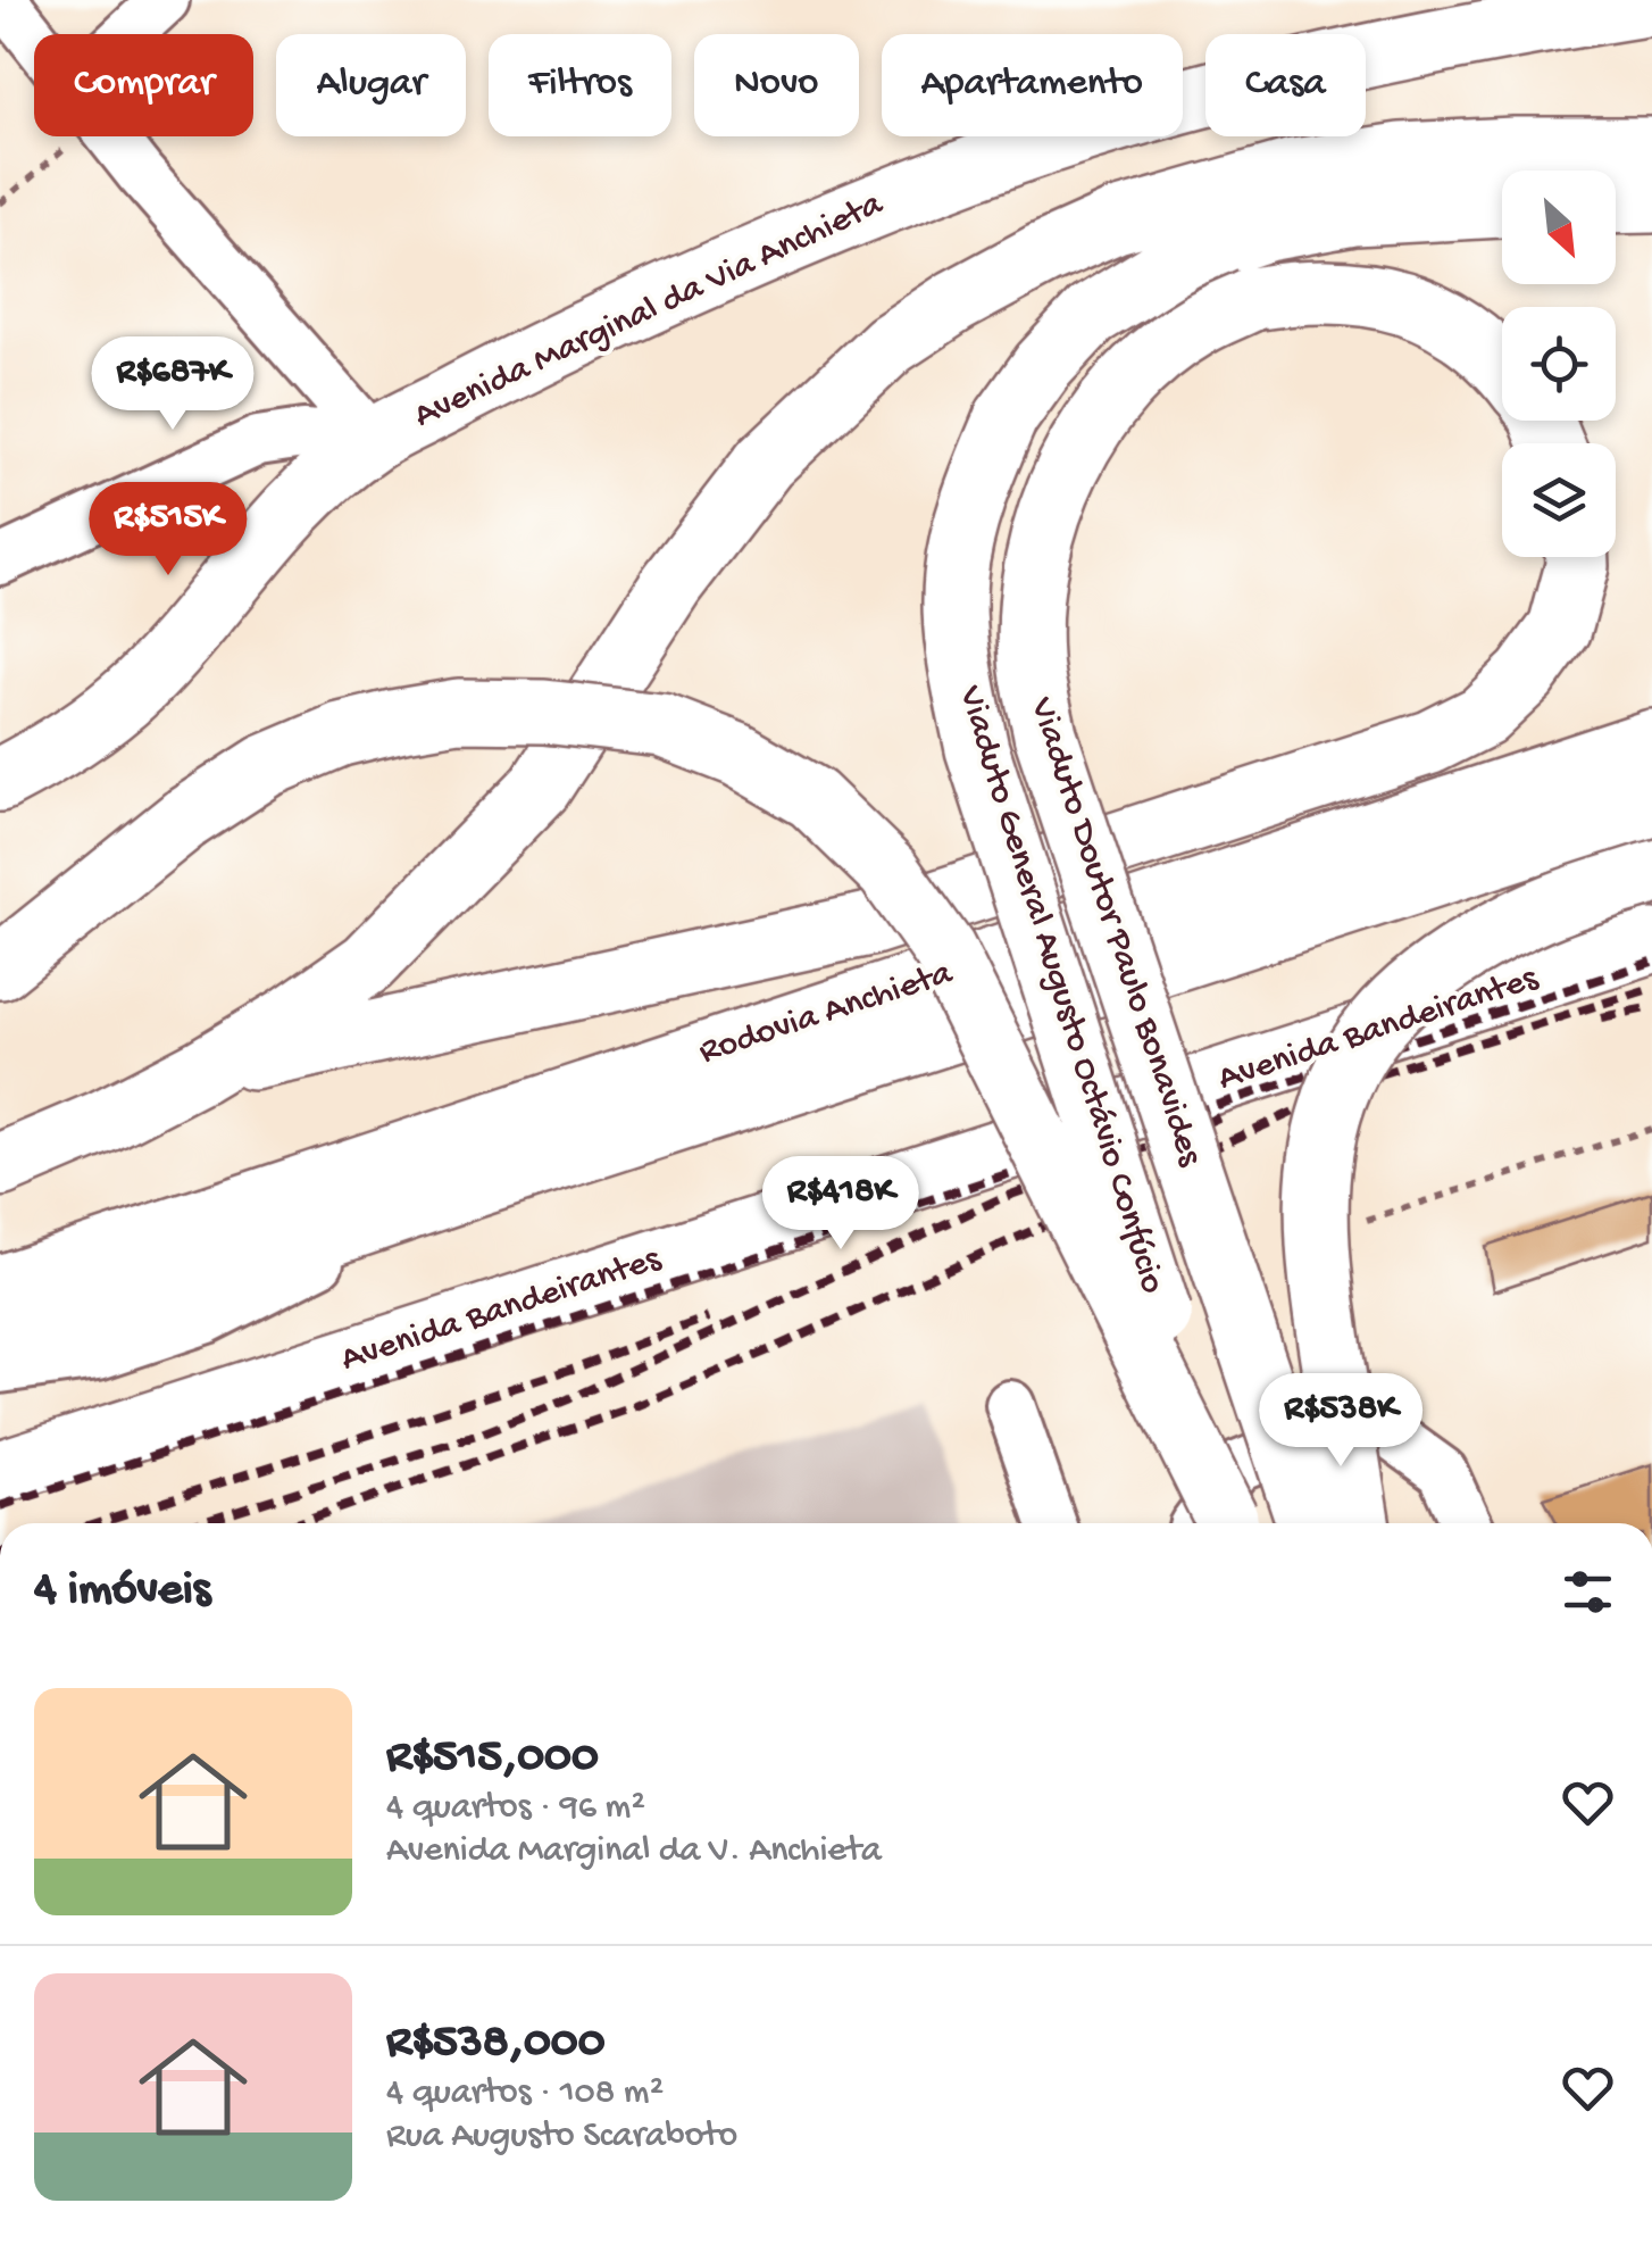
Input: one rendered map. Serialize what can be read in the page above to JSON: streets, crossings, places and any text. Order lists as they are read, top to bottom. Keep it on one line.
{"streets":{"main road":["Avenida Marginal da Via Anchieta","Viaduto Doutor Paulo Bonavides","Viaduto General Augusto Octávio Confúcio","Rodovia Anchieta","Avenida Bandeirantes"]},"north":"bottom right","page":{"chip":["Comprar","Alugar","Filtros","Novo","Apartamento","Casa"],"price":["R$687K","R$515K","R$418K","R$538K"],"heading":"4 imóveis","list":[{"name":"R$515,000","note":"4 quartos · 96 m² · Avenida Marginal da V. Anchieta"},{"name":"R$538,000","note":"4 quartos · 108 m² · Rua Augusto Scaraboto"}]}}
